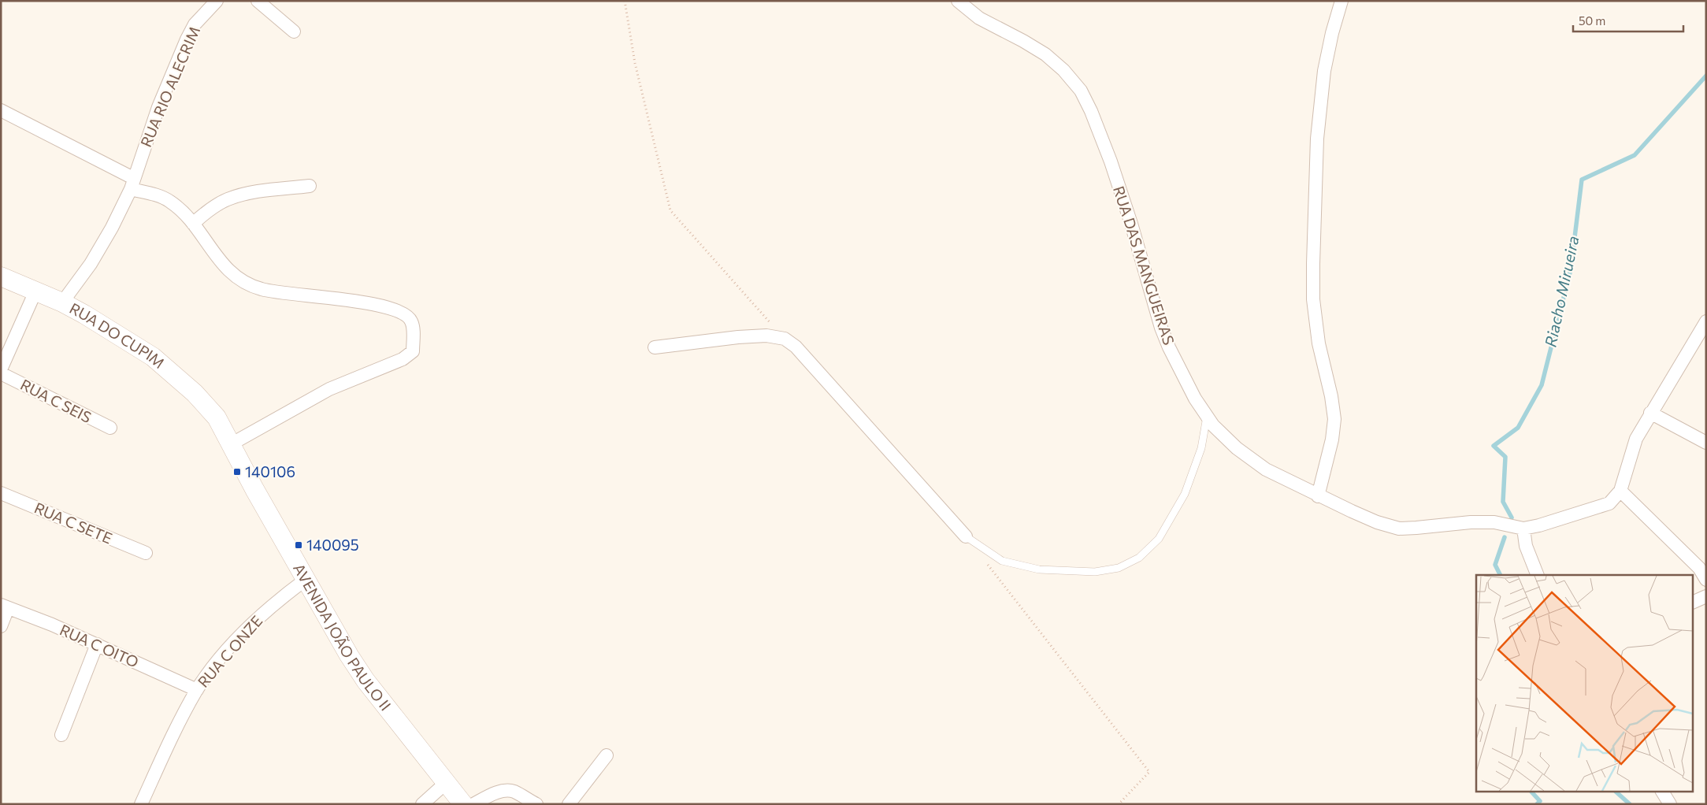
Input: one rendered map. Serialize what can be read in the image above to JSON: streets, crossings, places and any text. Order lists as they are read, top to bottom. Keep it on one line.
{"streets":{"main road":["RUA DO CUPIM","AVENIDA JOÃO PAULO II"],"street":["RUA RIO ALECRIM","RUA DAS MANGUEIRAS","RUA C SEIS","RUA C SETE","RUA C OITO","RUA C ONZE"]},"crossings":[["RUA RIO ALECRIM","RUA DO CUPIM"],["RUA DO CUPIM","AVENIDA JOÃO PAULO II"],["AVENIDA JOÃO PAULO II","RUA C ONZE"],["RUA C OITO","RUA C ONZE"]],"water":["Riacho Mirueira"],"places":{"transit":["140106","140095"]},"scale_bar":"50 m"}
